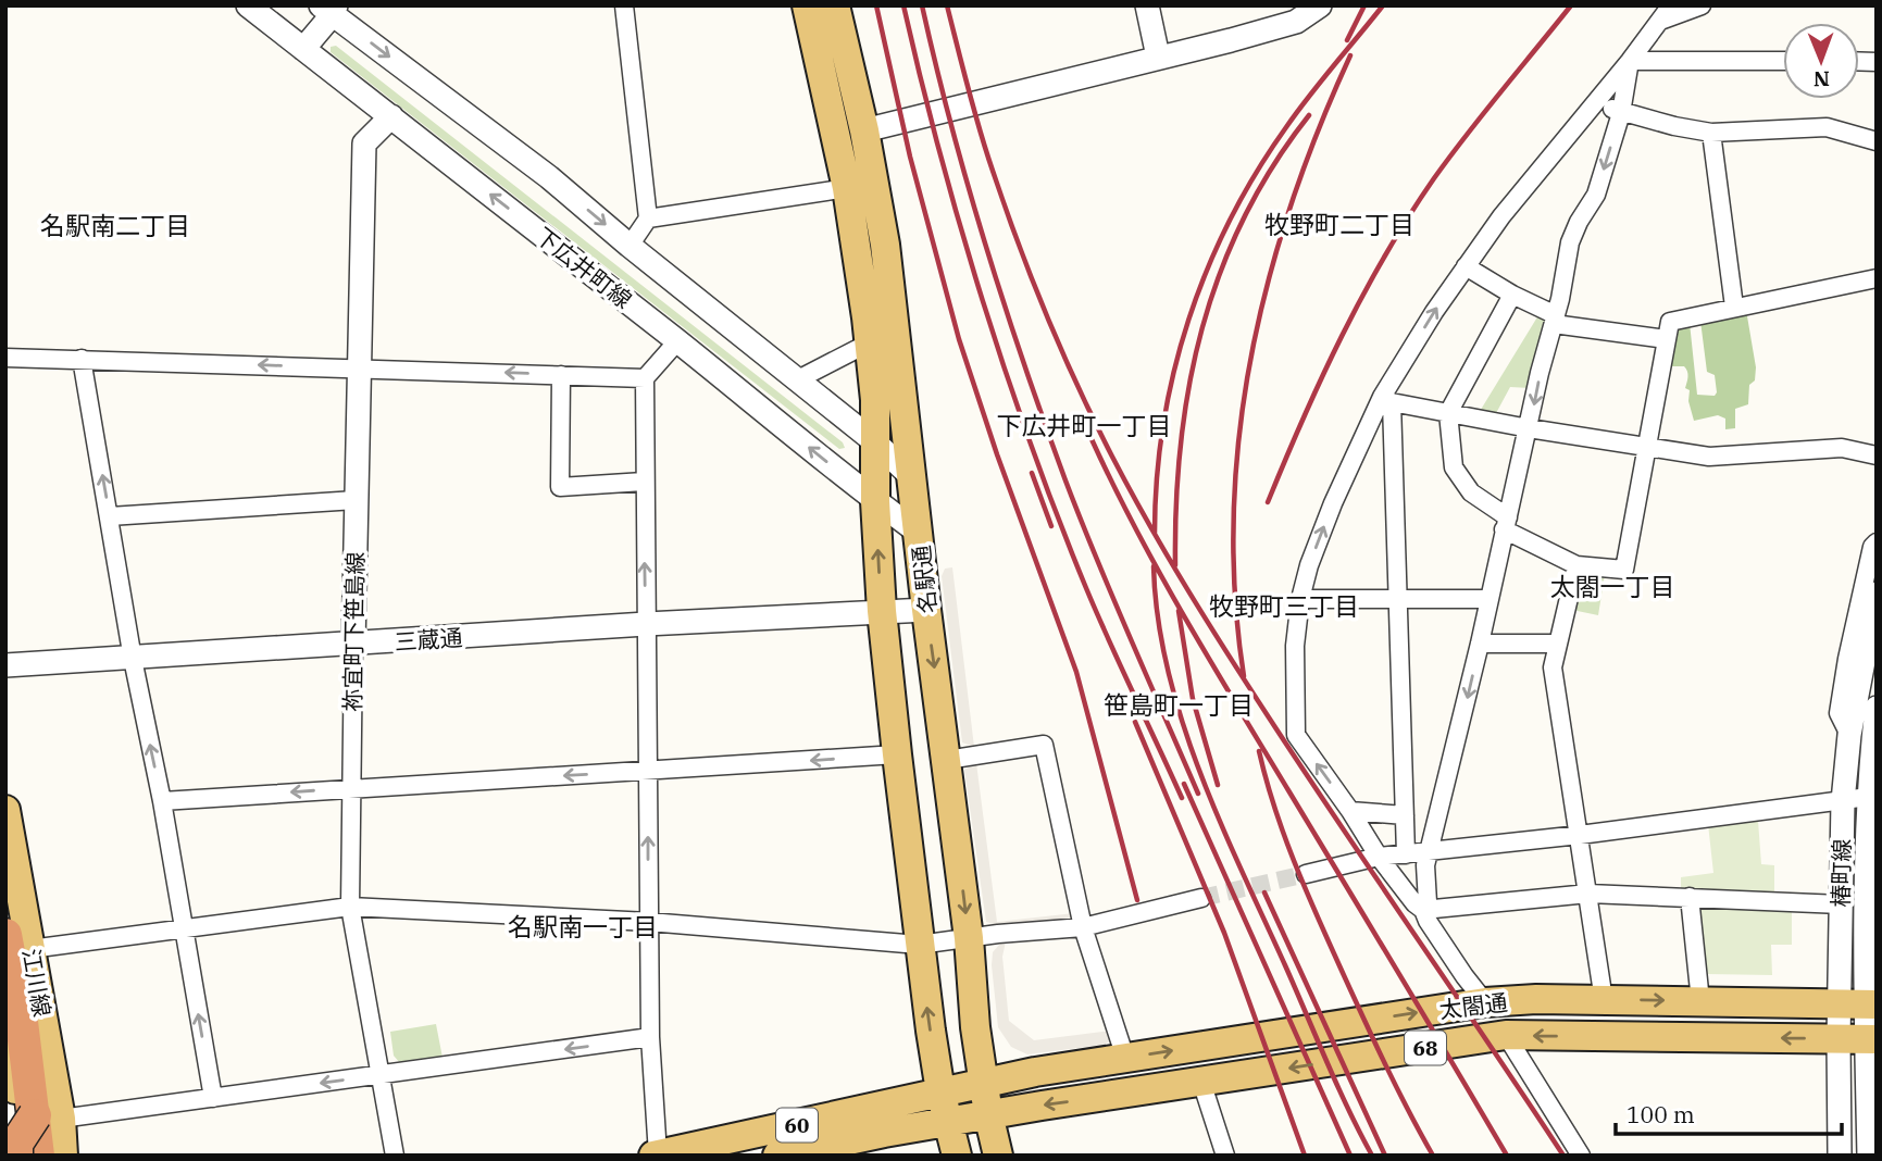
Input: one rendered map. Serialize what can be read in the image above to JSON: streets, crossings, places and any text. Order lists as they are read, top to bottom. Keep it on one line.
{"streets":{"main road":["名駅通","江川線","太閤通","68","60"],"street":["下広井町線","祢宜町下笹島線","三蔵通","椿町線"]},"crossings":[["下広井町線","名駅通"],["下広井町線","祢宜町下笹島線"],["名駅通","三蔵通"],["名駅通","太閤通"],["名駅通","60"],["祢宜町下笹島線","三蔵通"],["椿町線","太閤通"],["太閤通","60"]],"districts":["牧野町二丁目","名駅南二丁目","下広井町一丁目","太閤一丁目","牧野町三丁目","笹島町一丁目","名駅南一丁目"],"scale_bar":"100 m","north":"bottom"}
